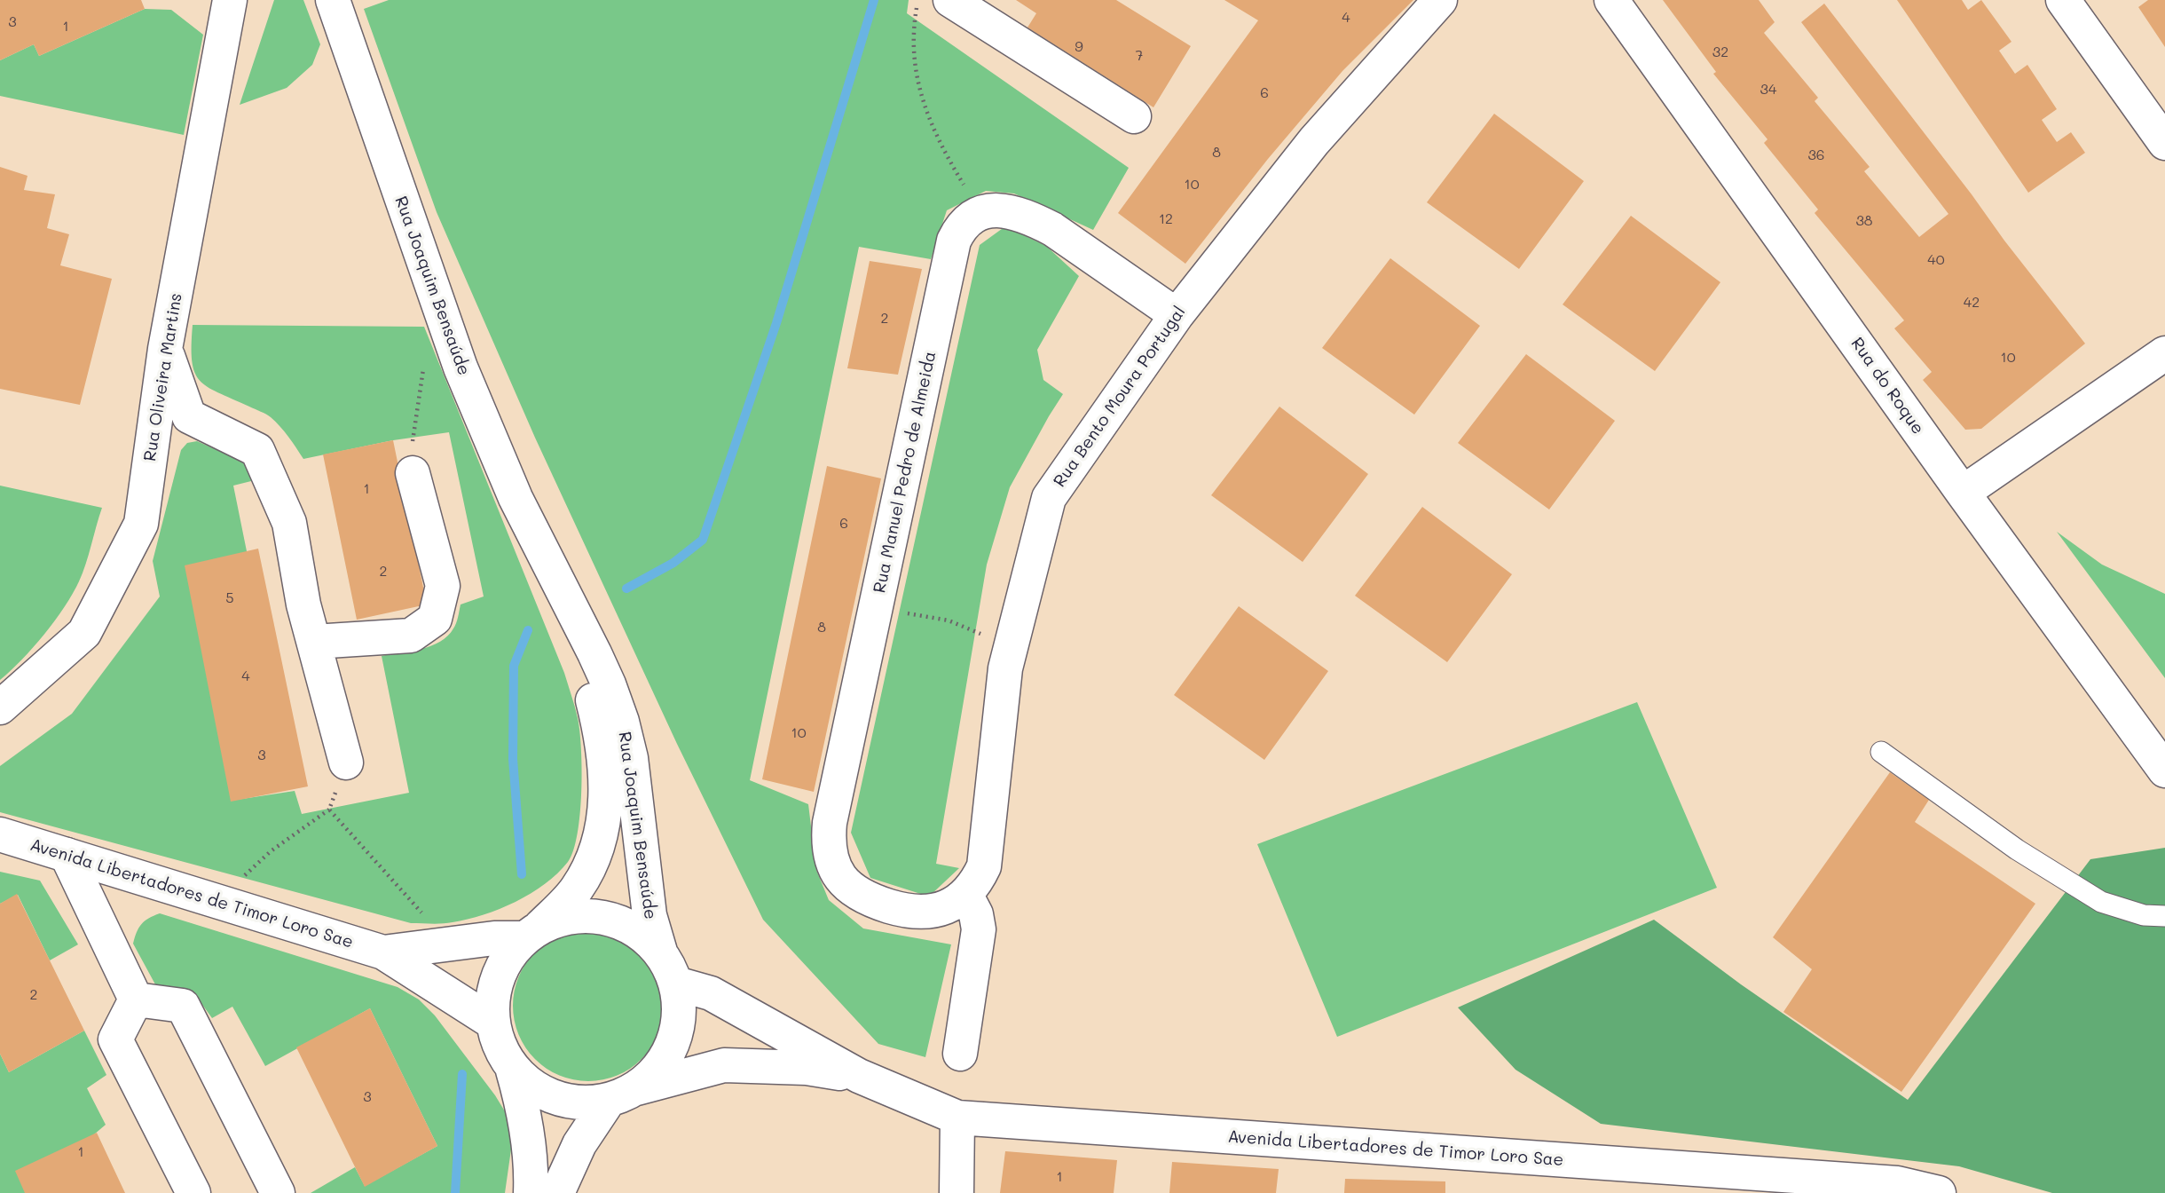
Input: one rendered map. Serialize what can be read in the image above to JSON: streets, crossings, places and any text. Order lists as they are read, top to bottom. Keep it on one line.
{"streets":{"street":["Rua Joaquim Bensaúde","Rua Oliveira Martins","Rua do Roque","Rua Bento Moura Portugal","Rua Manuel Pedro de Almeida","Avenida Libertadores de Timor Loro Sae"]},"crossings":[["Rua Joaquim Bensaúde","Avenida Libertadores de Timor Loro Sae"],["Rua Bento Moura Portugal","Rua Manuel Pedro de Almeida"]],"house_numbers":["4","3","1","9","32","7","34","6","8","36","10","12","38","40","42","2","10","1","6","2","5","8","4","10","3","2","3","1","1"]}
